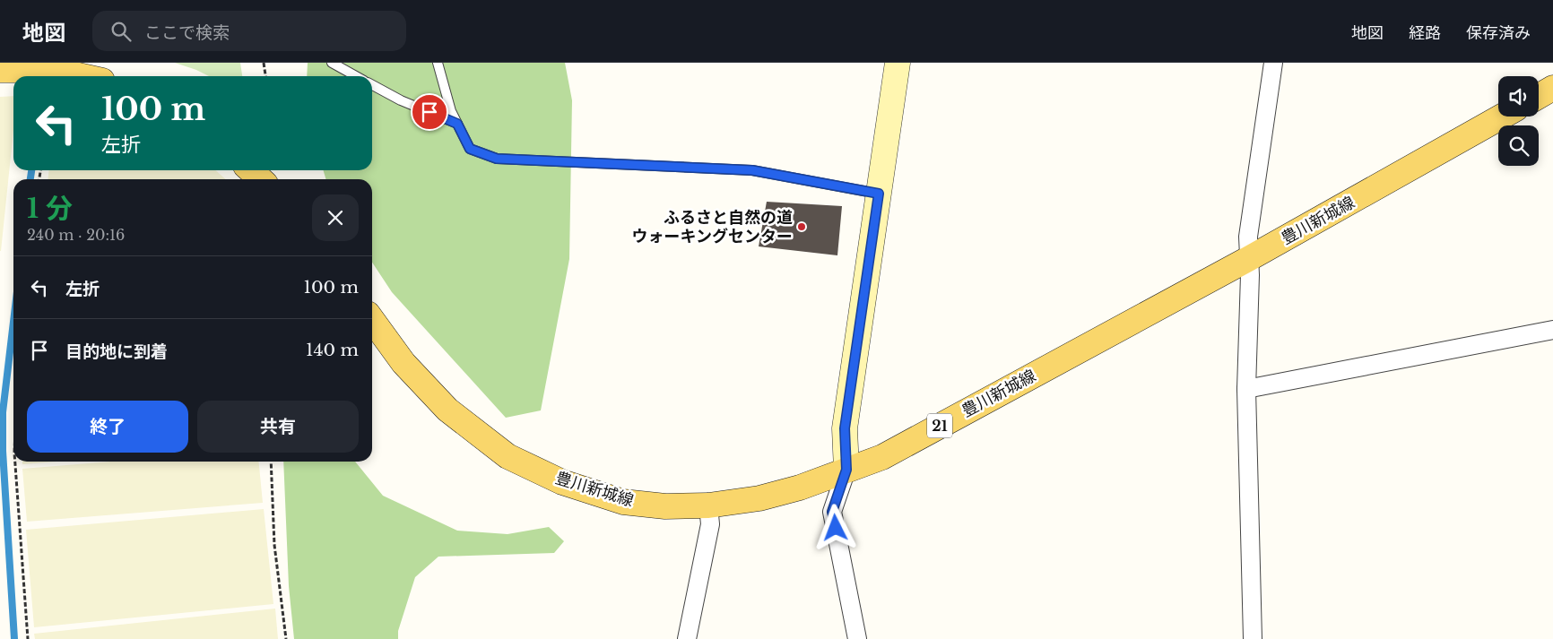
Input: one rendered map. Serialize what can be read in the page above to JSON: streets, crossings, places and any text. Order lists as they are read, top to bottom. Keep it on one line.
{"streets":{"main road":["豊川新城線","21"]},"places":["ふるさと自然の道 ウォーキングセンター"],"page":{"header":"地図","search":"ここで検索","nav":["地図","経路","保存済み"],"turn":["100 m","左折"],"heading":["1 分","240 m · 20:16"],"list":[{"name":"左折","value":"100 m"},{"name":"目的地に到着","value":"140 m"}],"buttons":["終了","共有"]}}
